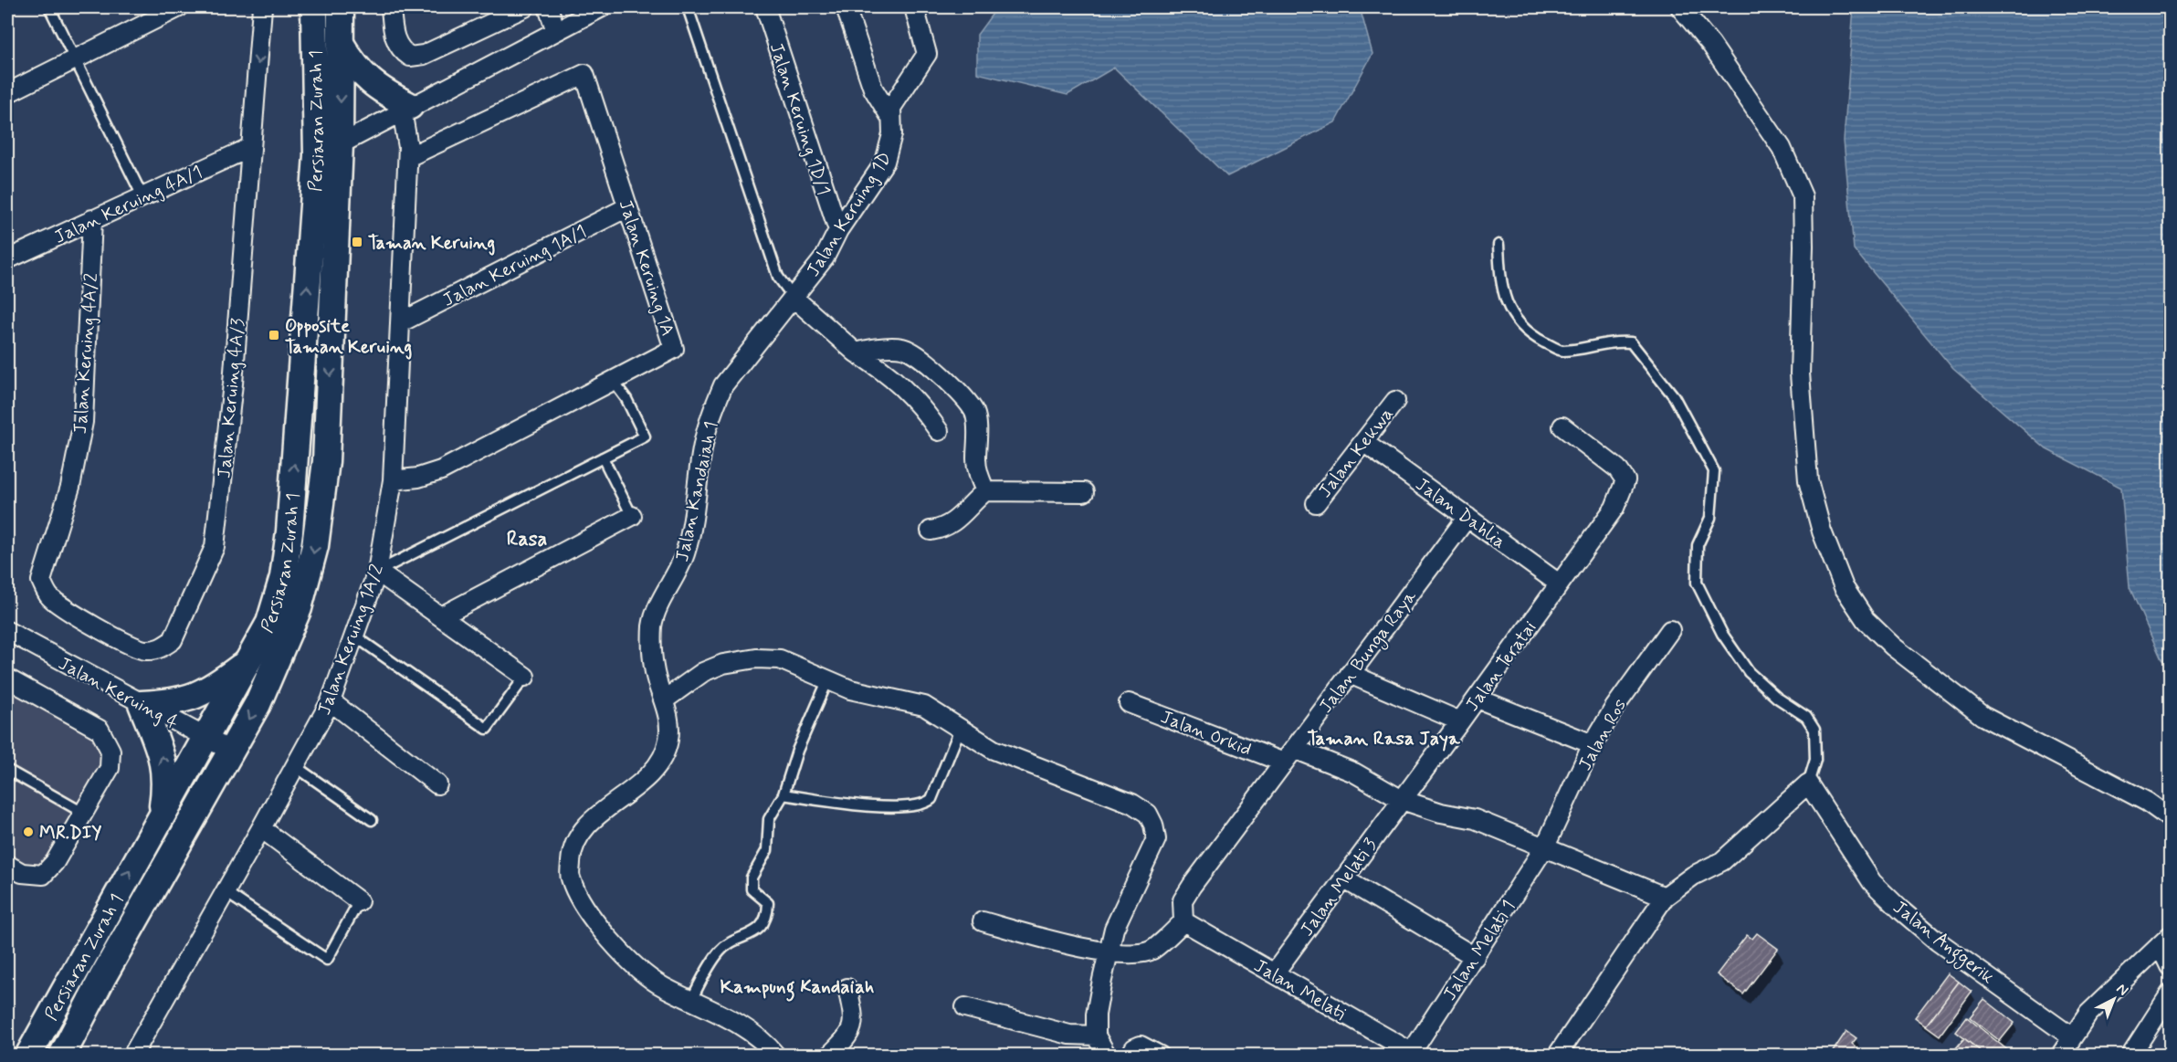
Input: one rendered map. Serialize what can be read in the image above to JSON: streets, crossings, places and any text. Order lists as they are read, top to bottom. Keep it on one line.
{"streets":{"main road":["Persiaran Zurah 1"],"street":["Jalan Keruing 1D/1","Jalan Keruing 4A/1","Jalan Keruing 1D","Jalan Keruing 1A/1","Jalan Keruing 1A","Jalan Keruing 4A/2","Jalan Keruing 4A/3","Jalan Kekwa","Jalan Kandaiah 1","Jalan Dahlia","Jalan Keruing 1A/2","Jalan Bunga Raya","Jalan Teratai","Jalan Keruing 4","Jalan Orkid","Jalan Ros","Jalan Melati 3","Jalan Anggerik","Jalan Melati 1","Jalan Melati"]},"crossings":[["Jalan Keruing 1D/1","Jalan Keruing 1D"],["Persiaran Zurah 1","Jalan Keruing 4"],["Jalan Keruing 4A/1","Jalan Keruing 4A/2"],["Jalan Keruing 4A/1","Jalan Keruing 4A/3"],["Jalan Keruing 1D","Jalan Kandaiah 1"],["Jalan Keruing 1A/1","Jalan Keruing 1A"],["Jalan Keruing 1A/1","Jalan Keruing 1A/2"],["Jalan Keruing 1A","Jalan Keruing 1A/2"],["Jalan Keruing 4A/2","Jalan Keruing 4A/3"],["Jalan Kekwa","Jalan Dahlia"],["Jalan Dahlia","Jalan Bunga Raya"],["Jalan Dahlia","Jalan Teratai"],["Jalan Bunga Raya","Jalan Orkid"],["Jalan Bunga Raya","Jalan Melati"],["Jalan Teratai","Jalan Orkid"],["Jalan Teratai","Jalan Melati 3"],["Jalan Orkid","Jalan Ros"],["Jalan Orkid","Jalan Melati 3"],["Jalan Orkid","Jalan Melati 1"],["Jalan Ros","Jalan Melati 1"],["Jalan Melati 3","Jalan Melati"],["Jalan Melati 1","Jalan Melati"]],"districts":["Rasa","Taman Rasa Jaya","Kampung Kandaiah"],"places":{"transit":["Taman Keruing","Opposite Taman Keruing"],"other":["MR.DIY"]},"north":"top right"}
